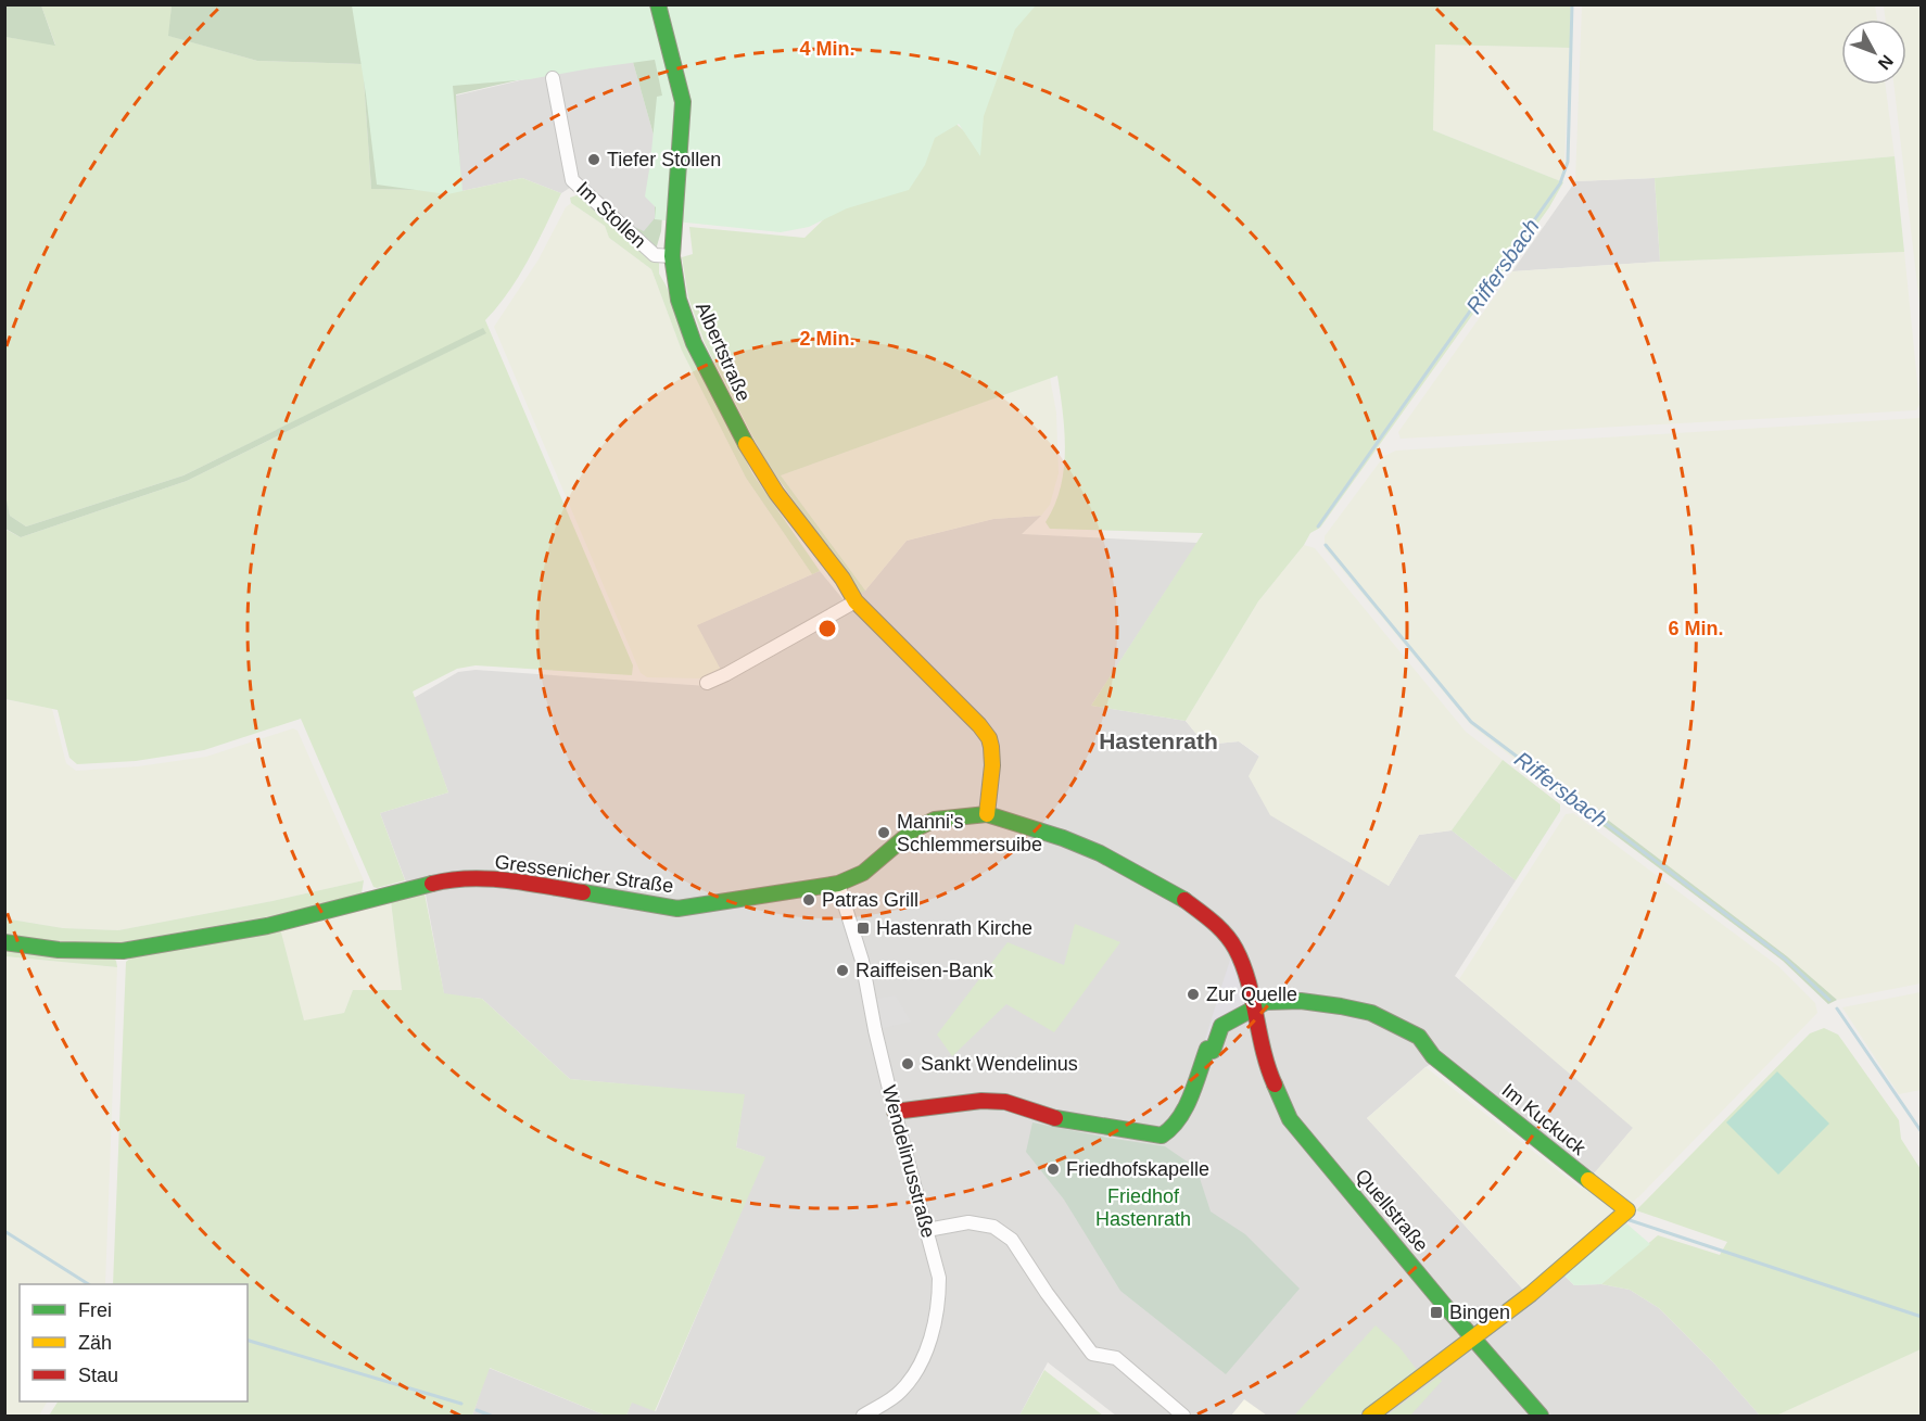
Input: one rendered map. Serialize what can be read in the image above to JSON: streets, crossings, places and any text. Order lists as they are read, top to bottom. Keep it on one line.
{"streets":{"main road":["Albertstraße","Gressenicher Straße","Im Kuckuck","Quellstraße"],"street":["Im Stollen","Wendelinusstraße"]},"crossings":[["Im Stollen","Albertstraße"],["Albertstraße","Gressenicher Straße"],["Albertstraße","Quellstraße"],["Gressenicher Straße","Wendelinusstraße"],["Gressenicher Straße","Quellstraße"],["Im Kuckuck","Quellstraße"]],"districts":["Hastenrath"],"water":["Riffersbach"],"parks":["Friedhof Hastenrath"],"places":{"other":["Tiefer Stollen","Manni's Schlemmersuibe","Patras Grill","Raiffeisen-Bank","Zur Quelle","Sankt Wendelinus","Friedhofskapelle"],"transit":["Hastenrath Kirche","Bingen"]},"legend":["Frei","Zäh","Stau"],"north":"bottom right","rings":["4 Min.","2 Min.","6 Min."]}
